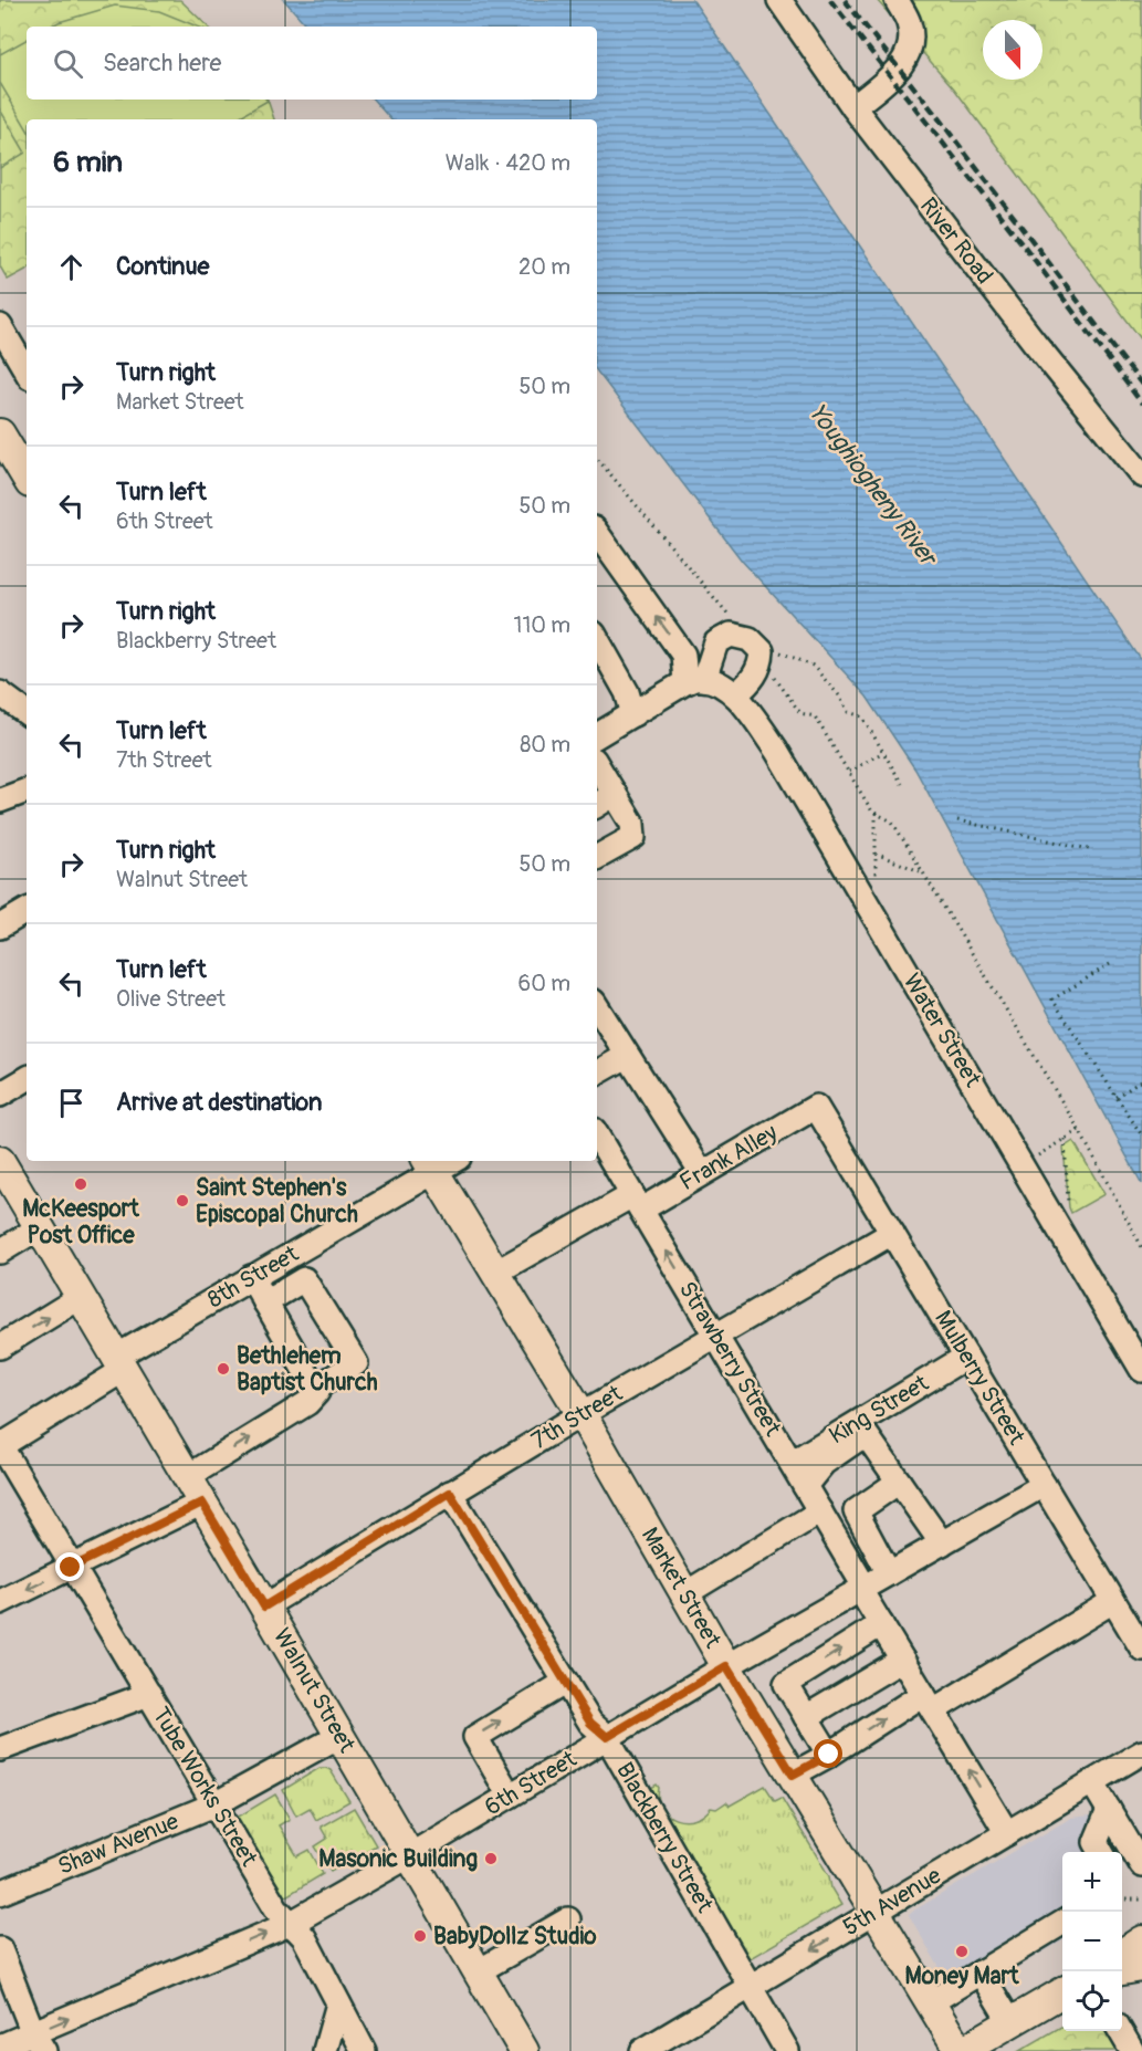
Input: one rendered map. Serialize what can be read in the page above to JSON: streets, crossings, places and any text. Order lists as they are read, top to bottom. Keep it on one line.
{"streets":{"main road":["Market Street","Walnut Street"],"street":["River Road","Water Street","Frank Alley","8th Street","Strawberry Street","Mulberry Street","King Street","7th Street","6th Street","Tube Works Street","Blackberry Street","Shaw Avenue","5th Avenue"]},"crossings":[["Frank Alley","Strawberry Street"],["Frank Alley","Mulberry Street"],["Frank Alley","Market Street"],["8th Street","Market Street"],["8th Street","Walnut Street"],["8th Street","Tube Works Street"],["Strawberry Street","King Street"],["Strawberry Street","7th Street"],["Strawberry Street","6th Street"],["Strawberry Street","5th Avenue"],["Mulberry Street","King Street"],["Mulberry Street","7th Street"],["Mulberry Street","6th Street"],["7th Street","Market Street"],["7th Street","Walnut Street"],["7th Street","Blackberry Street"],["Market Street","6th Street"],["Market Street","5th Avenue"],["Walnut Street","6th Street"],["Walnut Street","Shaw Avenue"],["6th Street","Tube Works Street"],["6th Street","Blackberry Street"],["Tube Works Street","Shaw Avenue"],["Blackberry Street","5th Avenue"]],"one_way":["Strawberry Street"],"water":["Youghiogheny River"],"places":["McKeesport Post Office","Saint Stephen's Episcopal Church","Bethlehem Baptist Church","Masonic Building","BabyDollz Studio","Money Mart"],"north":"bottom","page":{"search":"Search here","heading":["6 min","Walk · 420 m"],"list":[["Continue","20 m"],["Turn right","Market Street","50 m"],["Turn left","6th Street","50 m"],["Turn right","Blackberry Street","110 m"],["Turn left","7th Street","80 m"],["Turn right","Walnut Street","50 m"],["Turn left","Olive Street","60 m"],"Arrive at destination"],"map_buttons":["+","−"]}}
